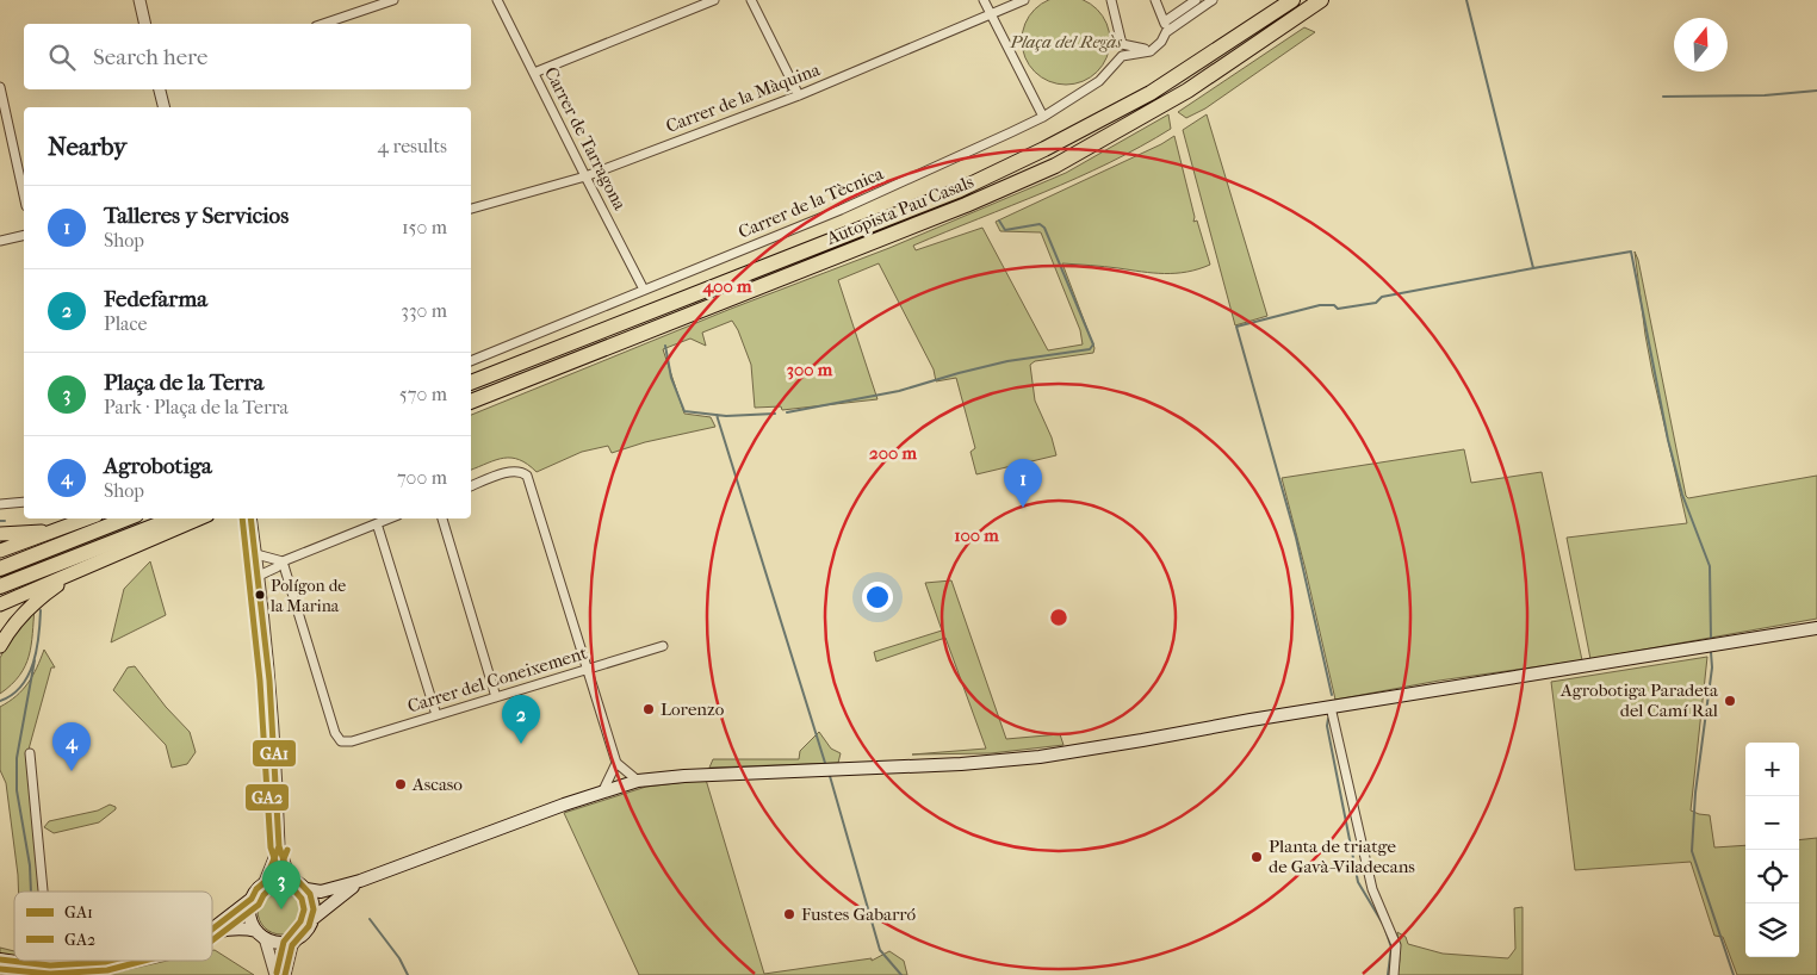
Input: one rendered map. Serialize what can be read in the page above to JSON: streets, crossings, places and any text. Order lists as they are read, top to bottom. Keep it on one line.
{"streets":{"highway":["Autopista Pau Casals"],"street":["Carrer de la Màquina","Carrer de Tarragona","Carrer de la Tècnica","Carrer del Coneixement"]},"crossings":[["Carrer de la Màquina","Carrer de Tarragona"],["Carrer de Tarragona","Carrer de la Tècnica"]],"parks":["Plaça del Regàs"],"places":["Polígon de la Marina","Agrobotiga Paradeta del Camí Ral","Lorenzo","Ascaso","Planta de triatge de Gavà-Viladecans","Fustes Gabarró"],"lines":["transit line GA1","transit line GA2"],"legend":["GA1","GA2"],"north":"top","page":{"search":"Search here","heading":["Nearby","4 results"],"list":[{"mark":"1","name":"Talleres y Servicios","note":"Shop","value":"150 m"},{"mark":"2","name":"Fedefarma","note":"Place","value":"330 m"},{"mark":"3","name":"Plaça de la Terra","note":"Park · Plaça de la Terra","value":"570 m"},{"mark":"4","name":"Agrobotiga","note":"Shop","value":"700 m"}],"pins":["1","2","4","3"],"map_buttons":["+","−"]},"rings":["400 m","300 m","200 m","100 m"]}
